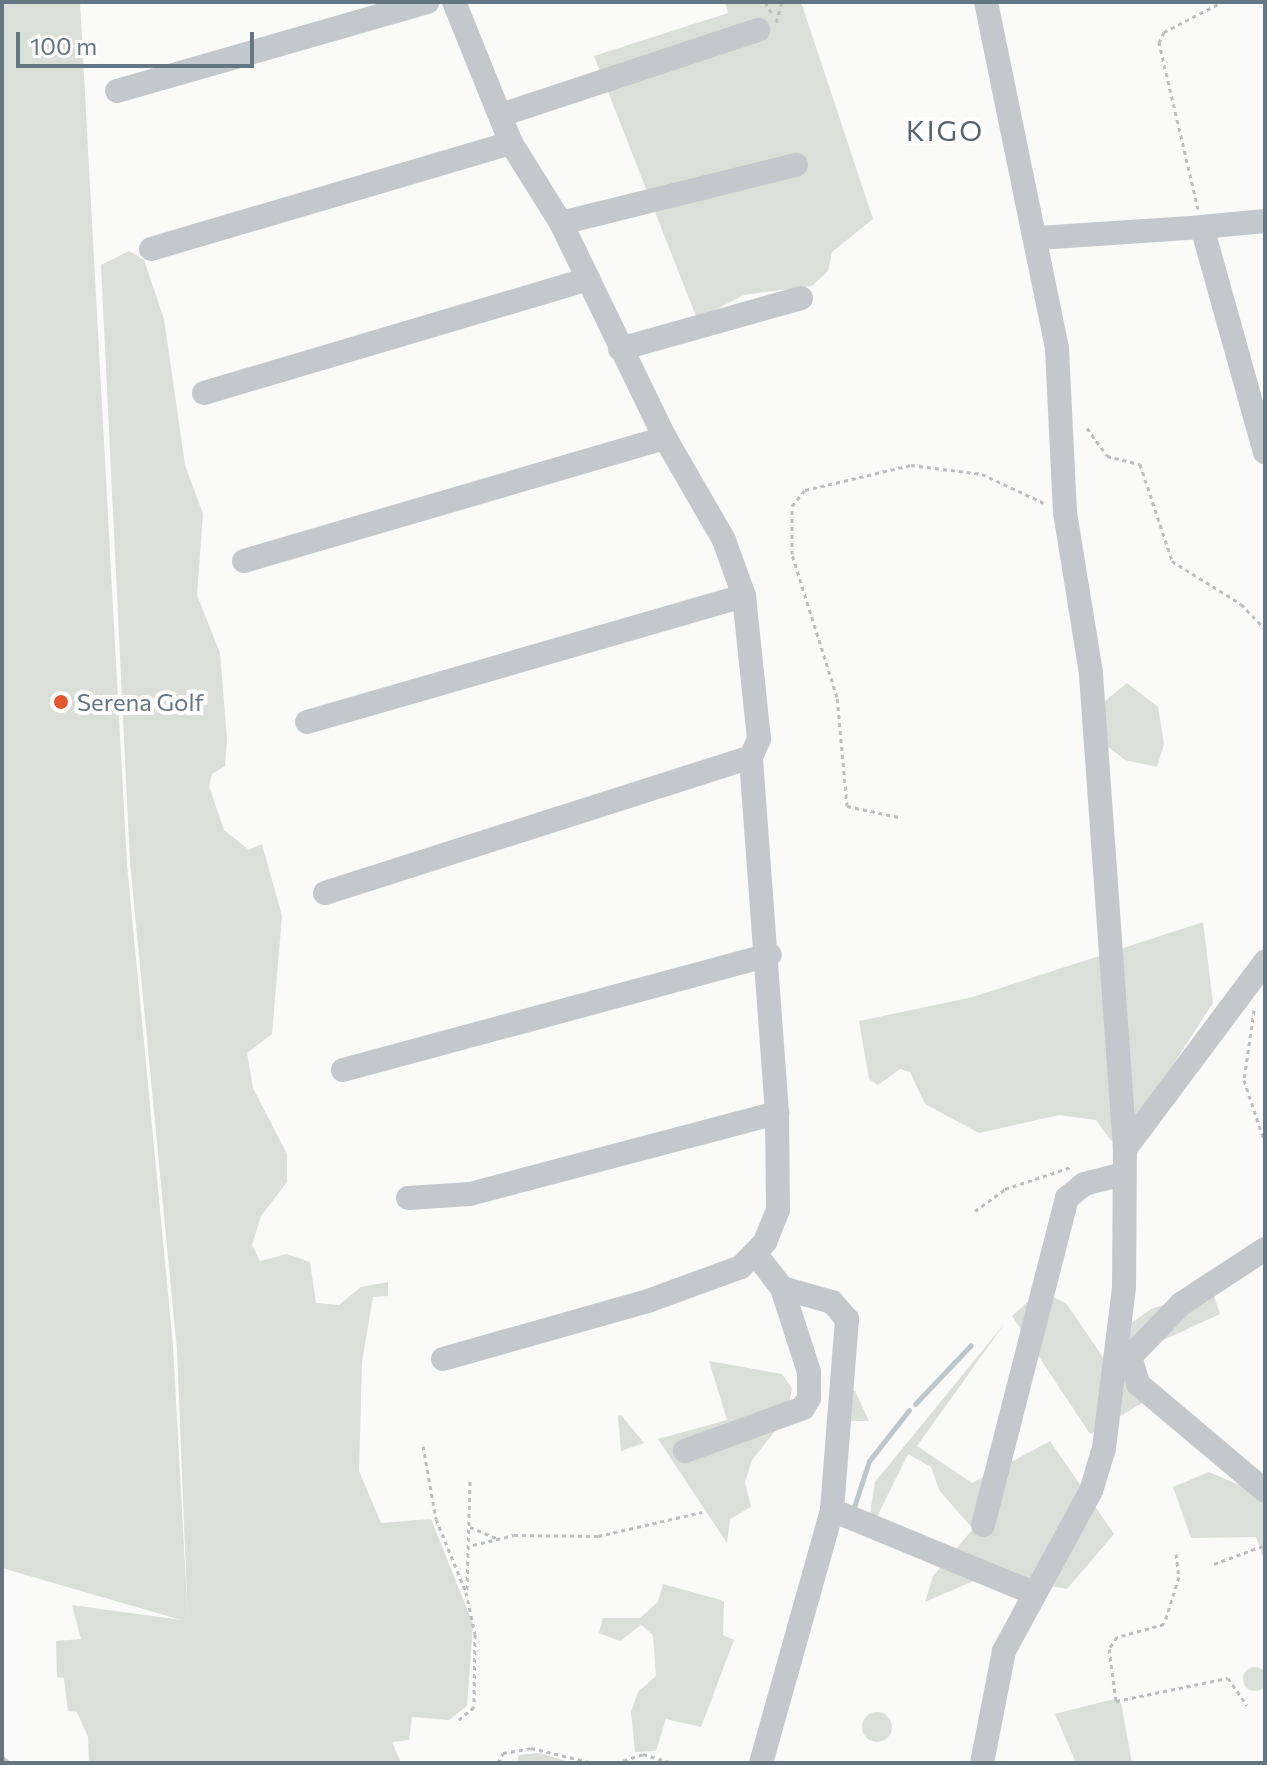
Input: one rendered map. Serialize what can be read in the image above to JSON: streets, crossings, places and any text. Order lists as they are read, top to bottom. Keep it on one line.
{"districts":["KIGO"],"places":["Serena Golf"],"scale_bar":"100 m"}
